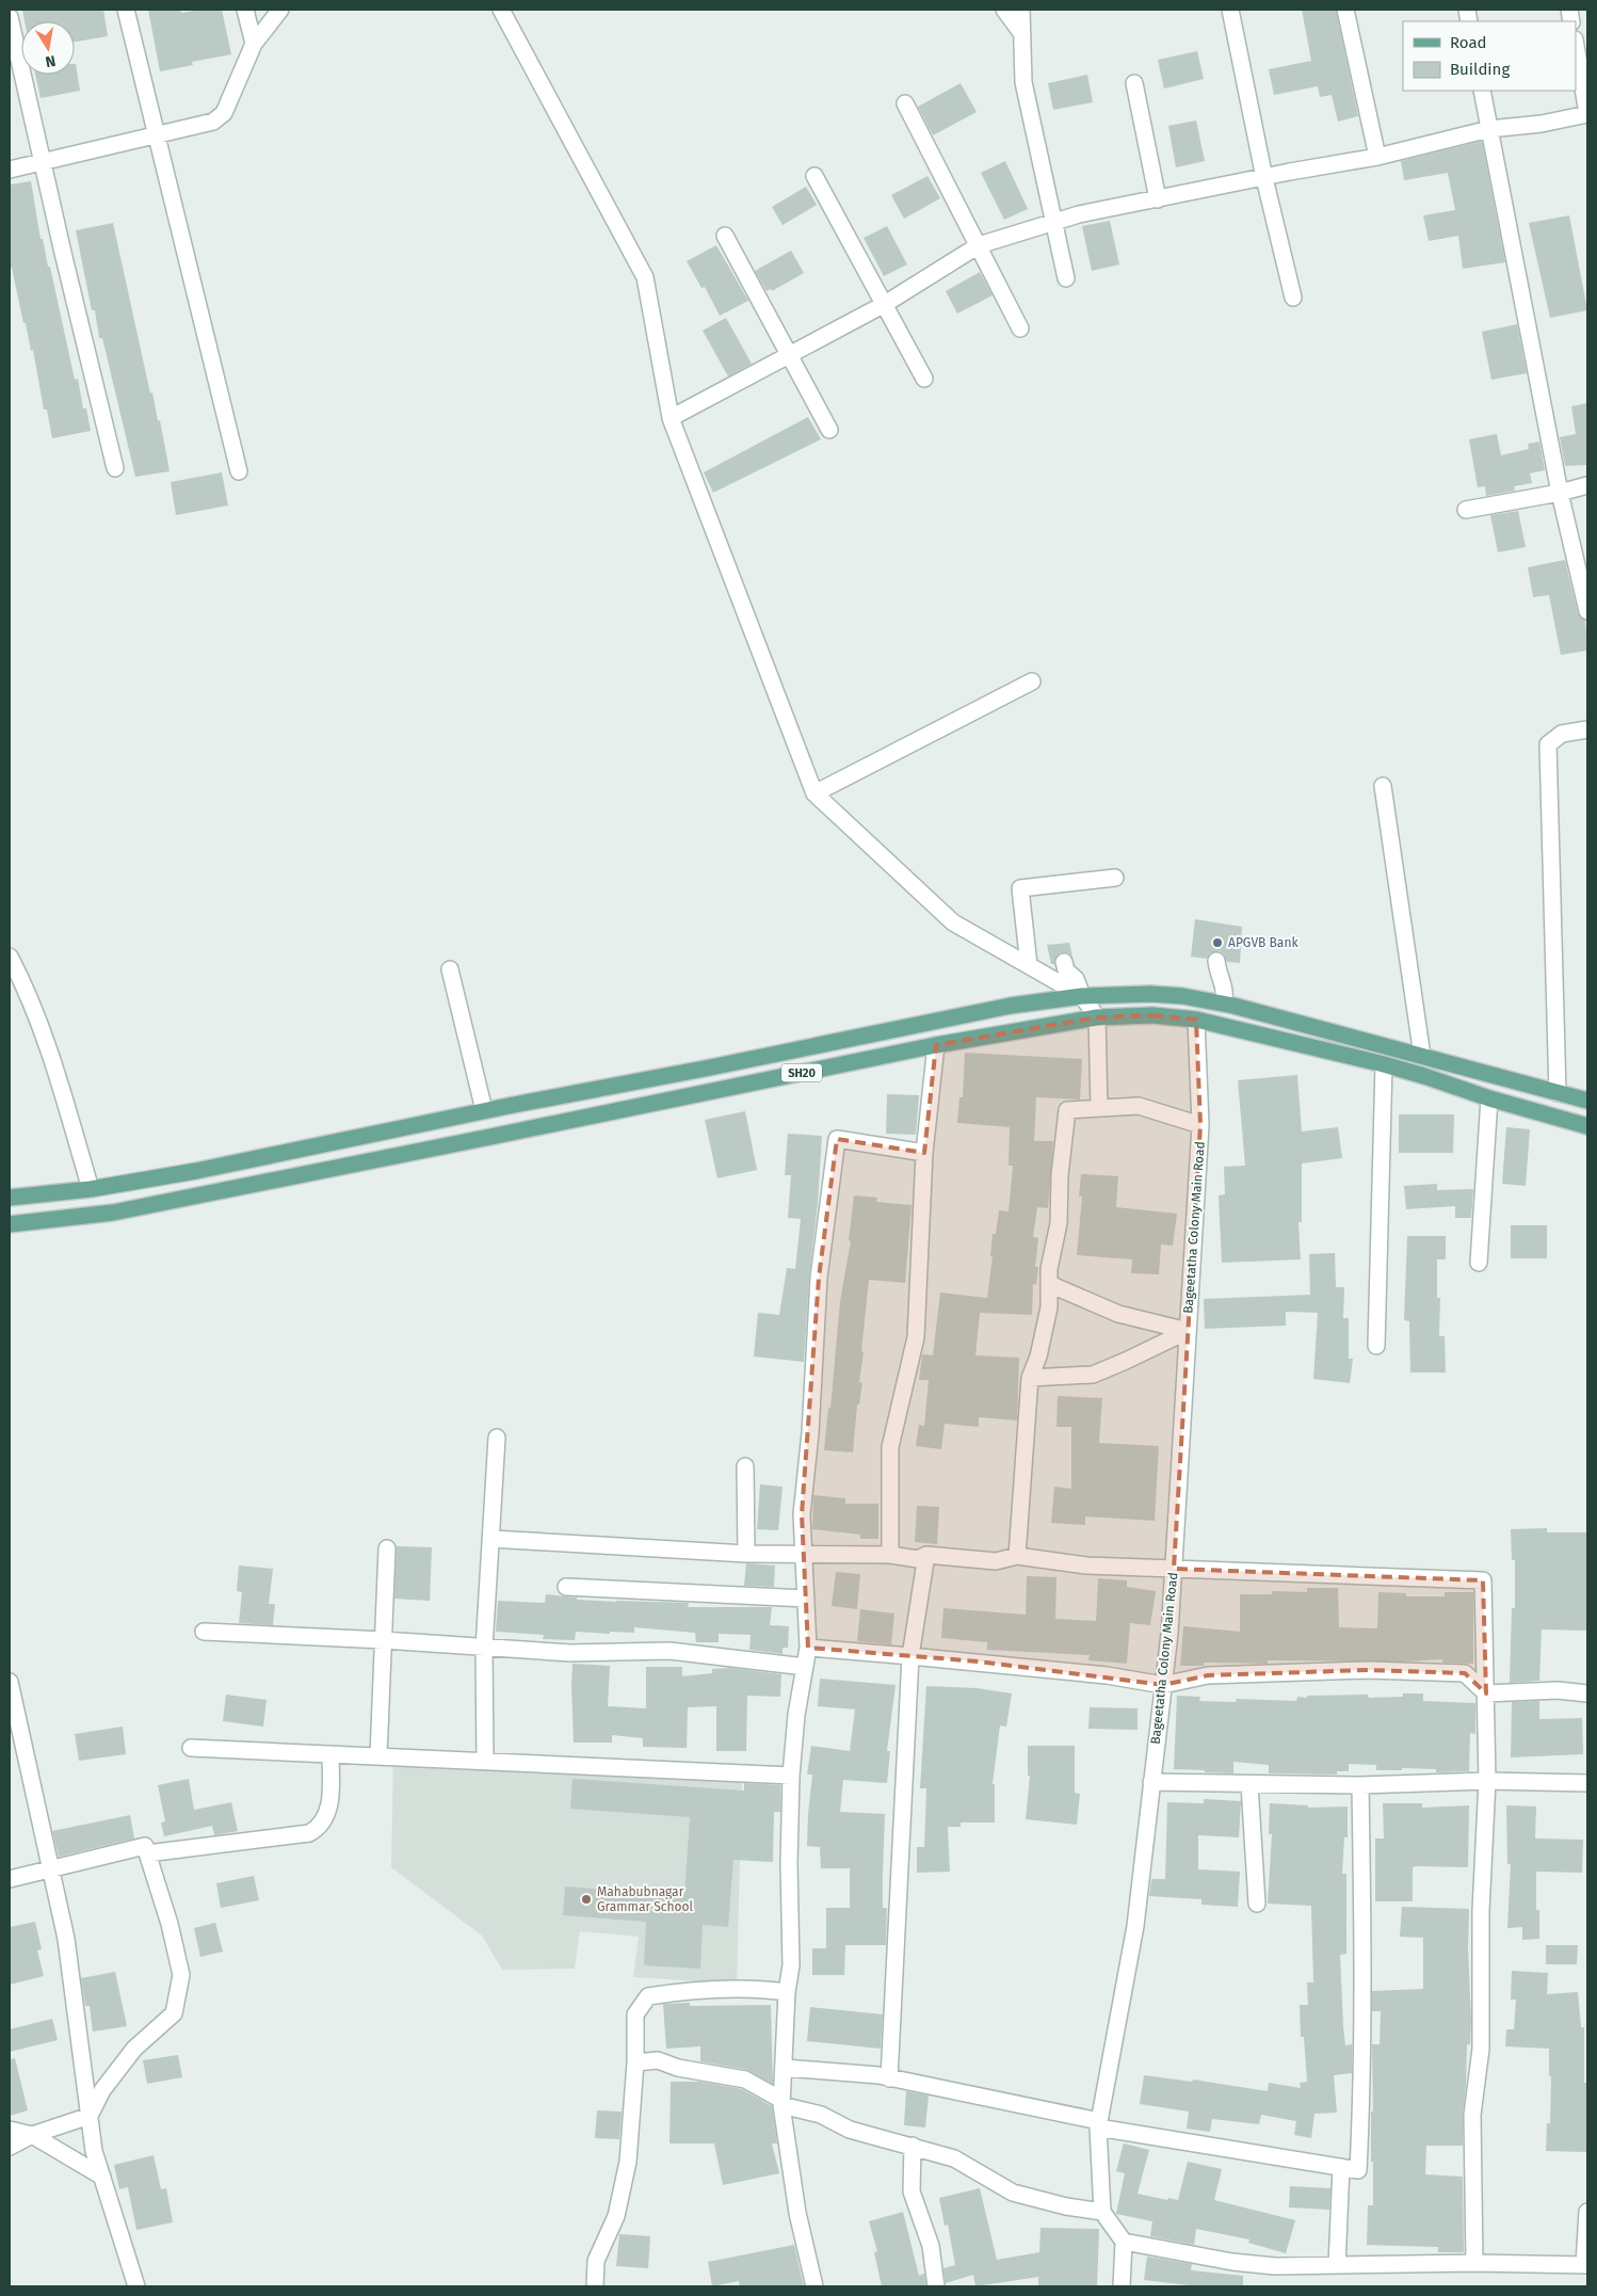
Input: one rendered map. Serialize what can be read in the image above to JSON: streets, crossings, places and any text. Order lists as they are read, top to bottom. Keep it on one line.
{"streets":{"main road":["SH20"],"street":["Bageetatha Colony Main Road"]},"crossings":[["SH20","Bageetatha Colony Main Road"]],"places":["APGVB Bank","Mahabubnagar Grammar School"],"legend":["Road","Building"],"north":"bottom"}
